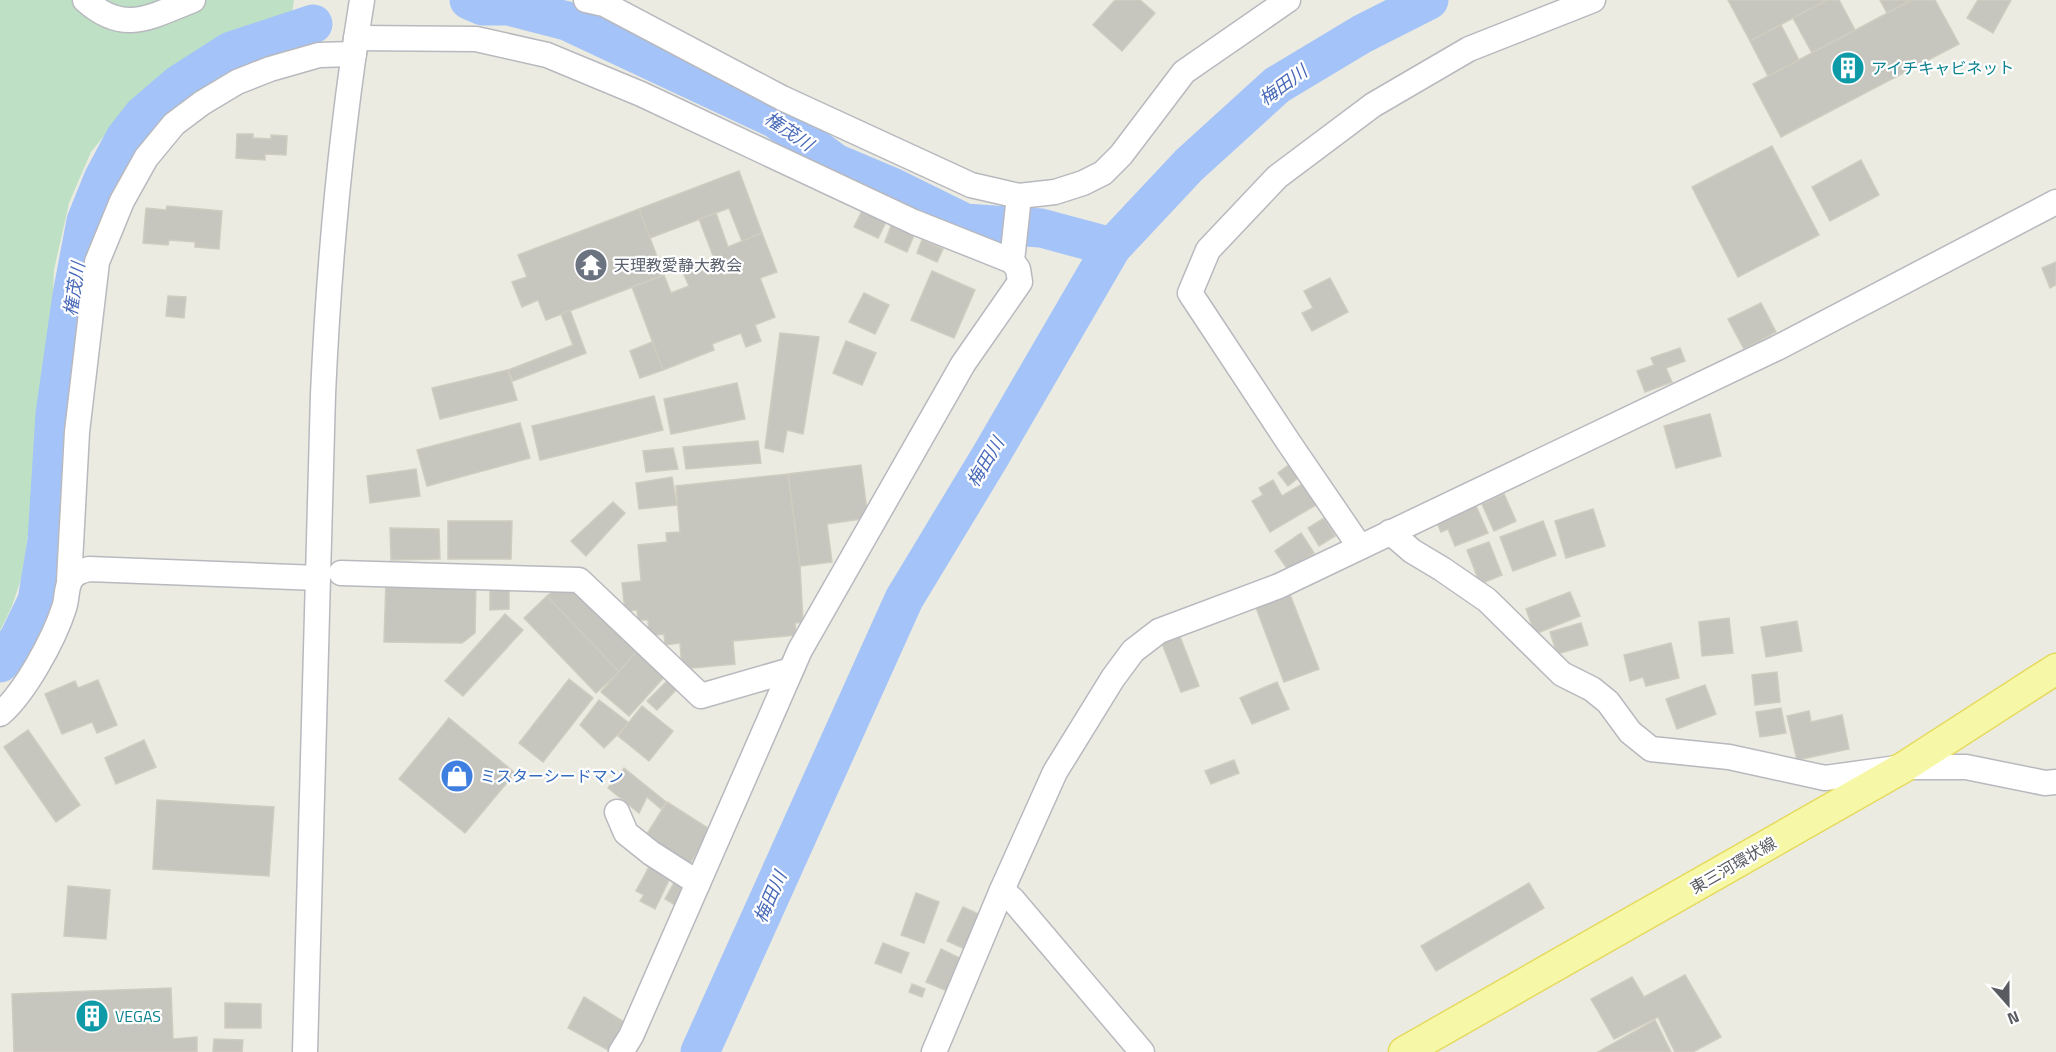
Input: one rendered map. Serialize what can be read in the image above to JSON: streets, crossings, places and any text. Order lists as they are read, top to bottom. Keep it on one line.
{"streets":{"main road":["東三河環状線"]},"water":["梅田川","権茂川"],"places":{"building":["アイチキャビネット","VEGAS"],"temple":["天理教愛静大教会"],"shop":["ミスターシードマン"]},"north":"bottom"}
